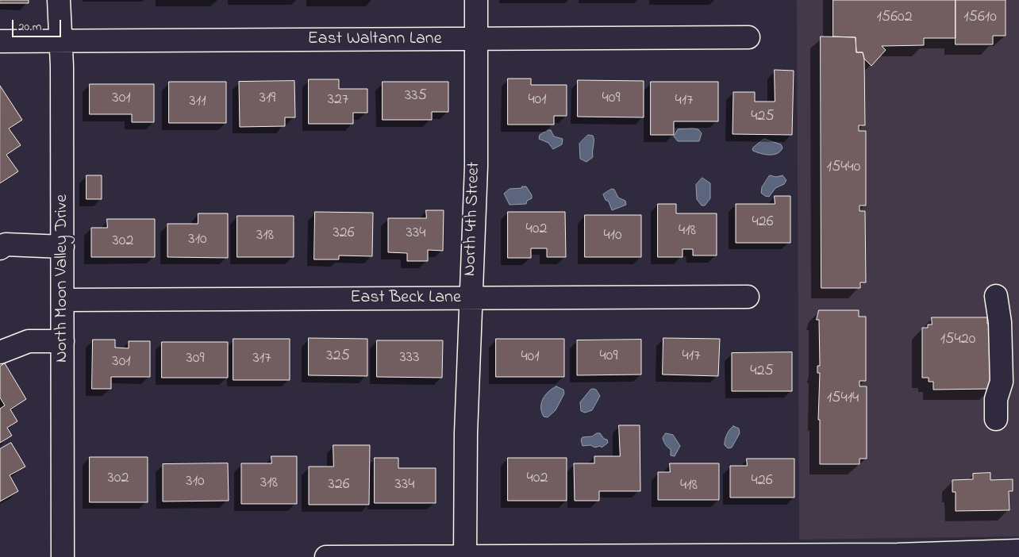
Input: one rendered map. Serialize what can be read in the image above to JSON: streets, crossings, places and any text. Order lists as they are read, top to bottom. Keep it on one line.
{"streets":{"street":["East Waltann Lane","North 4th Street","North Moon Valley Drive","East Beck Lane"]},"crossings":[["East Waltann Lane","North 4th Street"],["East Waltann Lane","North Moon Valley Drive"],["North 4th Street","East Beck Lane"],["North Moon Valley Drive","East Beck Lane"]],"house_numbers":["15602","15610","335","301","319","409","327","401","417","311","425","15440","426","402","418","326","334","318","410","310","302","15420","325","409","417","401","333","309","317","301","425","15414","302","402","426","310","318","326","334","418"],"scale_bar":"20 m"}
